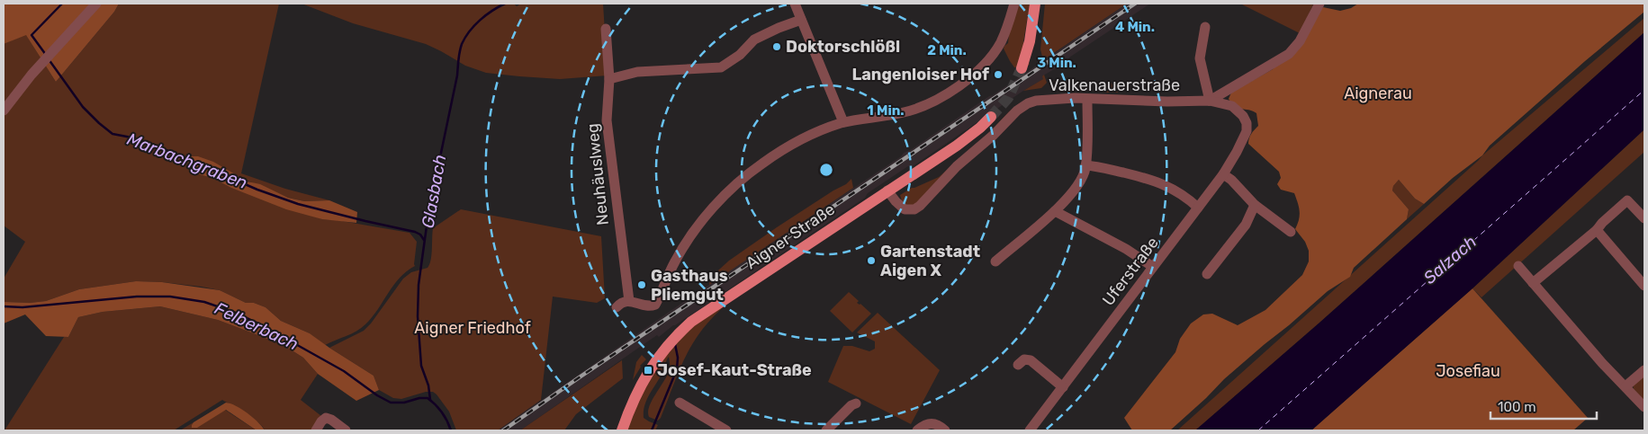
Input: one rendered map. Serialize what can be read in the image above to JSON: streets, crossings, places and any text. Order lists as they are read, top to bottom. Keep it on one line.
{"streets":{"main road":["Aigner Straße"],"street":["Valkenauerstraße","Neuhäuslweg","Uferstraße"]},"crossings":[["Valkenauerstraße","Aigner Straße"]],"water":["Marbachgraben","Glasbach","Salzach","Felberbach"],"parks":["Aignerau","Aigner Friedhof","Josefiau"],"places":{"other":["Doktorschlößl","Langenloiser Hof","Gartenstadt Aigen X","Gasthaus Pliemgut"],"transit":["Josef-Kaut-Straße"]},"scale_bar":"100 m","rings":["4 Min.","2 Min.","3 Min.","1 Min."]}
